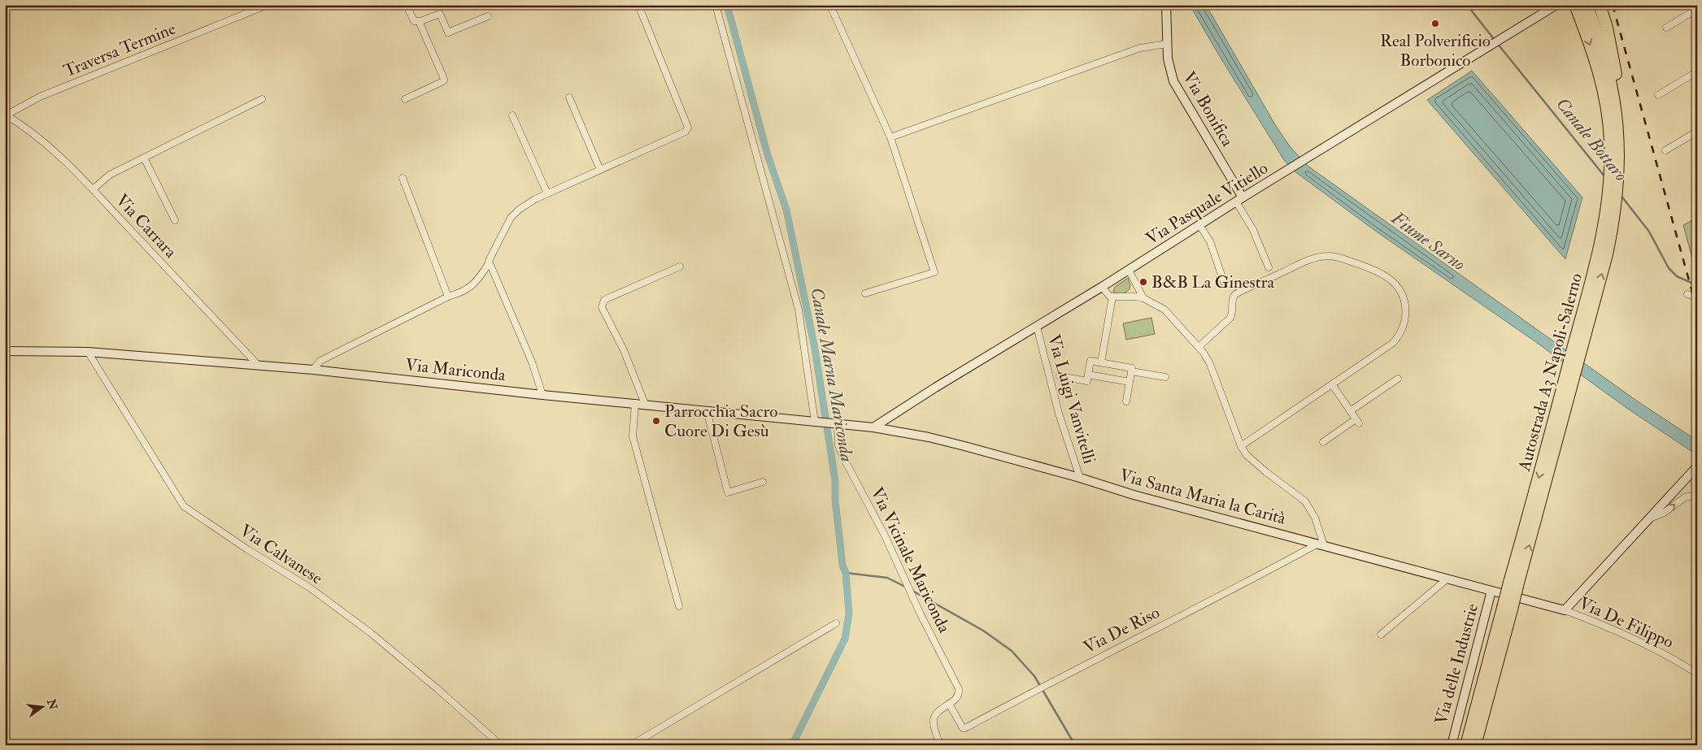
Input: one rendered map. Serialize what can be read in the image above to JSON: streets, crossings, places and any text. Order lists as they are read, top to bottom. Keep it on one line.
{"streets":{"highway":["Autostrada A3 Napoli-Salerno"],"street":["Traversa Termine","Via Bonifica","Via Pasquale Vitiello","Via Carrara","Via Mariconda","Via Luigi Vanvitelli","Via Santa Maria la Carità","Via Calvanese","Via Vicinale Mariconda","Via De Filippo","Via De Riso","Via delle Industrie"]},"crossings":[["Traversa Termine","Via Carrara"],["Via Bonifica","Via Pasquale Vitiello"],["Via Pasquale Vitiello","Via Luigi Vanvitelli"],["Via Pasquale Vitiello","Via Santa Maria la Carità"],["Via Carrara","Via Mariconda"],["Via Mariconda","Via Santa Maria la Carità"],["Via Mariconda","Via Calvanese"],["Via Mariconda","Via Vicinale Mariconda"],["Via Luigi Vanvitelli","Via Santa Maria la Carità"],["Via Santa Maria la Carità","Via Vicinale Mariconda"],["Via Santa Maria la Carità","Via De Filippo"],["Via Santa Maria la Carità","Via De Riso"],["Via Santa Maria la Carità","Via delle Industrie"],["Via Vicinale Mariconda","Via De Riso"]],"water":["Canale Bottaro","Fiume Sarno","Canale Marna Mariconda"],"places":["Real Polverificio Borbonico","B&B La Ginestra","Parrocchia Sacro Cuore Di Gesù"],"north":"right"}
